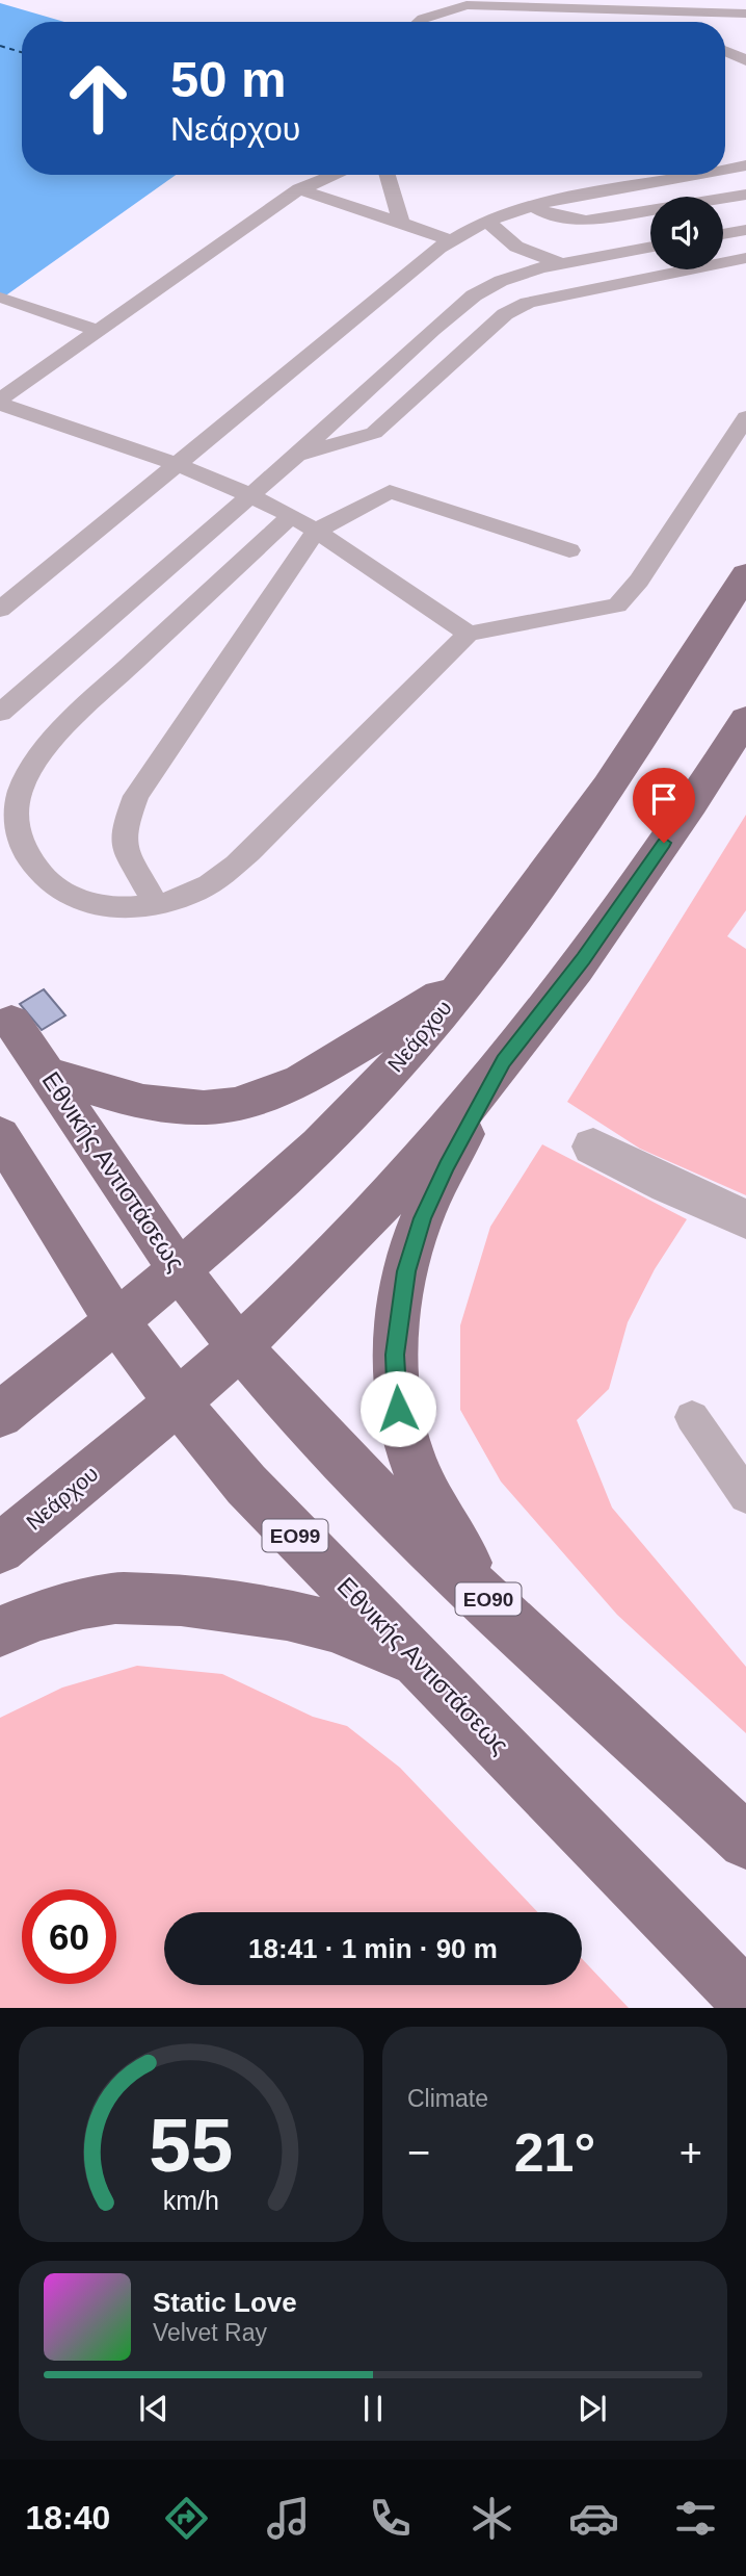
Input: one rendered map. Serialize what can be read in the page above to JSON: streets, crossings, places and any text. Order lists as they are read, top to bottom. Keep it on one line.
{"streets":{"main road":["Νεάρχου","Εθνικής Αντιστάσεως","ΕΟ99","ΕΟ90"]},"crossings":[["Νεάρχου","Εθνικής Αντιστάσεως"]],"page":{"turn":["50 m","Νεάρχου"],"limit":"60","trip":"18:41 · 1 min · 90 m","tile":"Climate","heat":["−","21°","+"],"song":["Static Love","Velvet Ray"],"tabs":"18:40","gauge":["55","km/h"]}}
